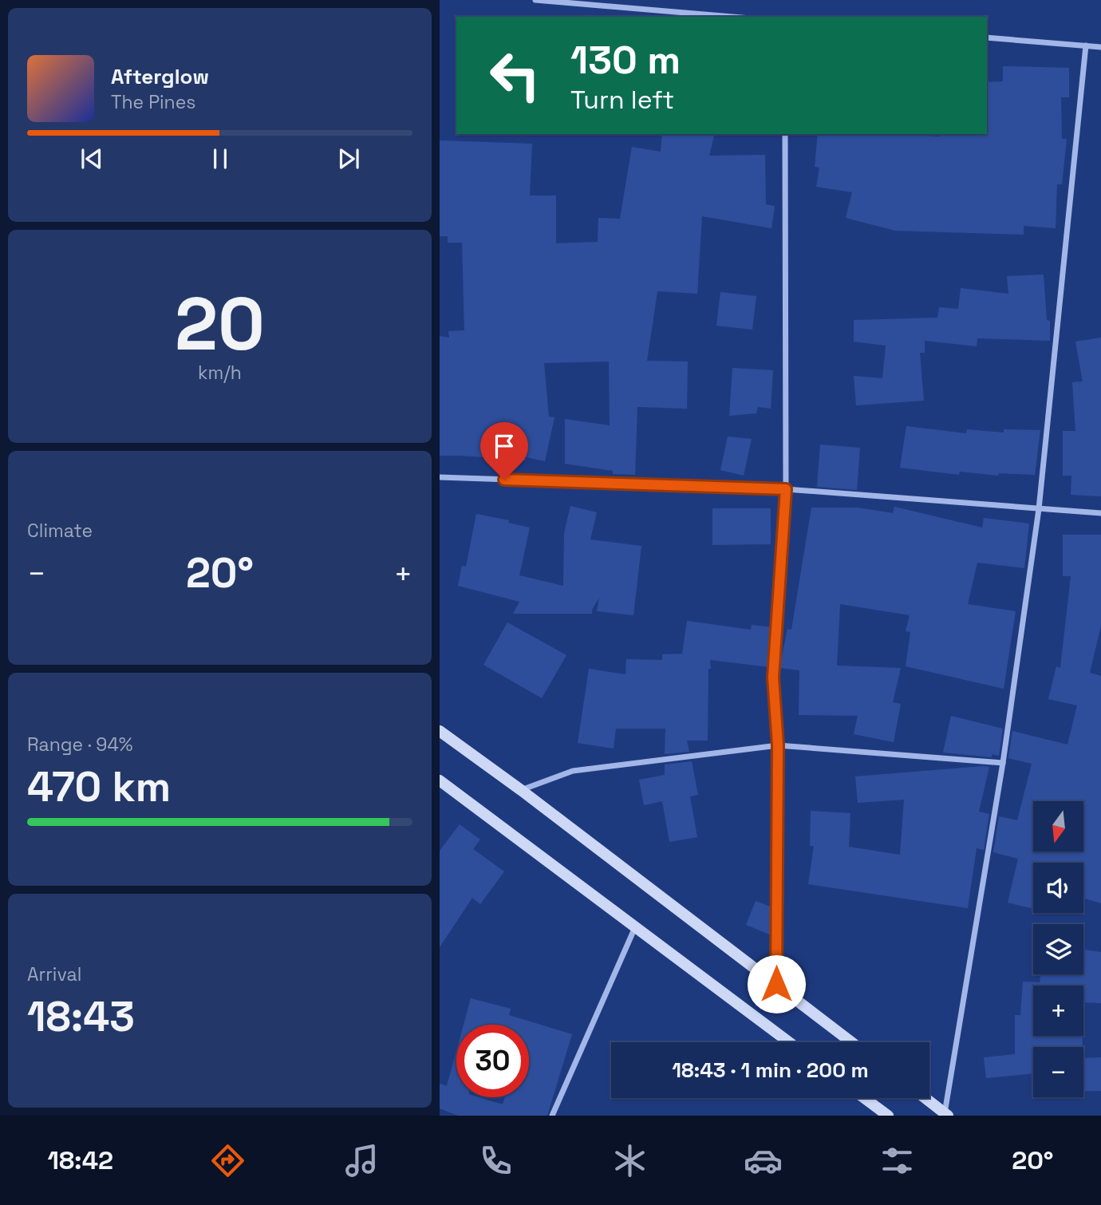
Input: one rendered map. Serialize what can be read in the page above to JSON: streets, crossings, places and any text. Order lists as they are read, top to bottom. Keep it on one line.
{"north":"bottom","page":{"turn":["130 m","Turn left"],"song":["Afterglow","The Pines"],"tile":[["20","km/h"],"Climate",["Range · 94%","470 km"],["Arrival","18:43"]],"heat":["−","20°","+"],"map_buttons":["+","−"],"limit":"30","trip":"18:43 · 1 min · 200 m","tabs":["18:42","20°"]}}
